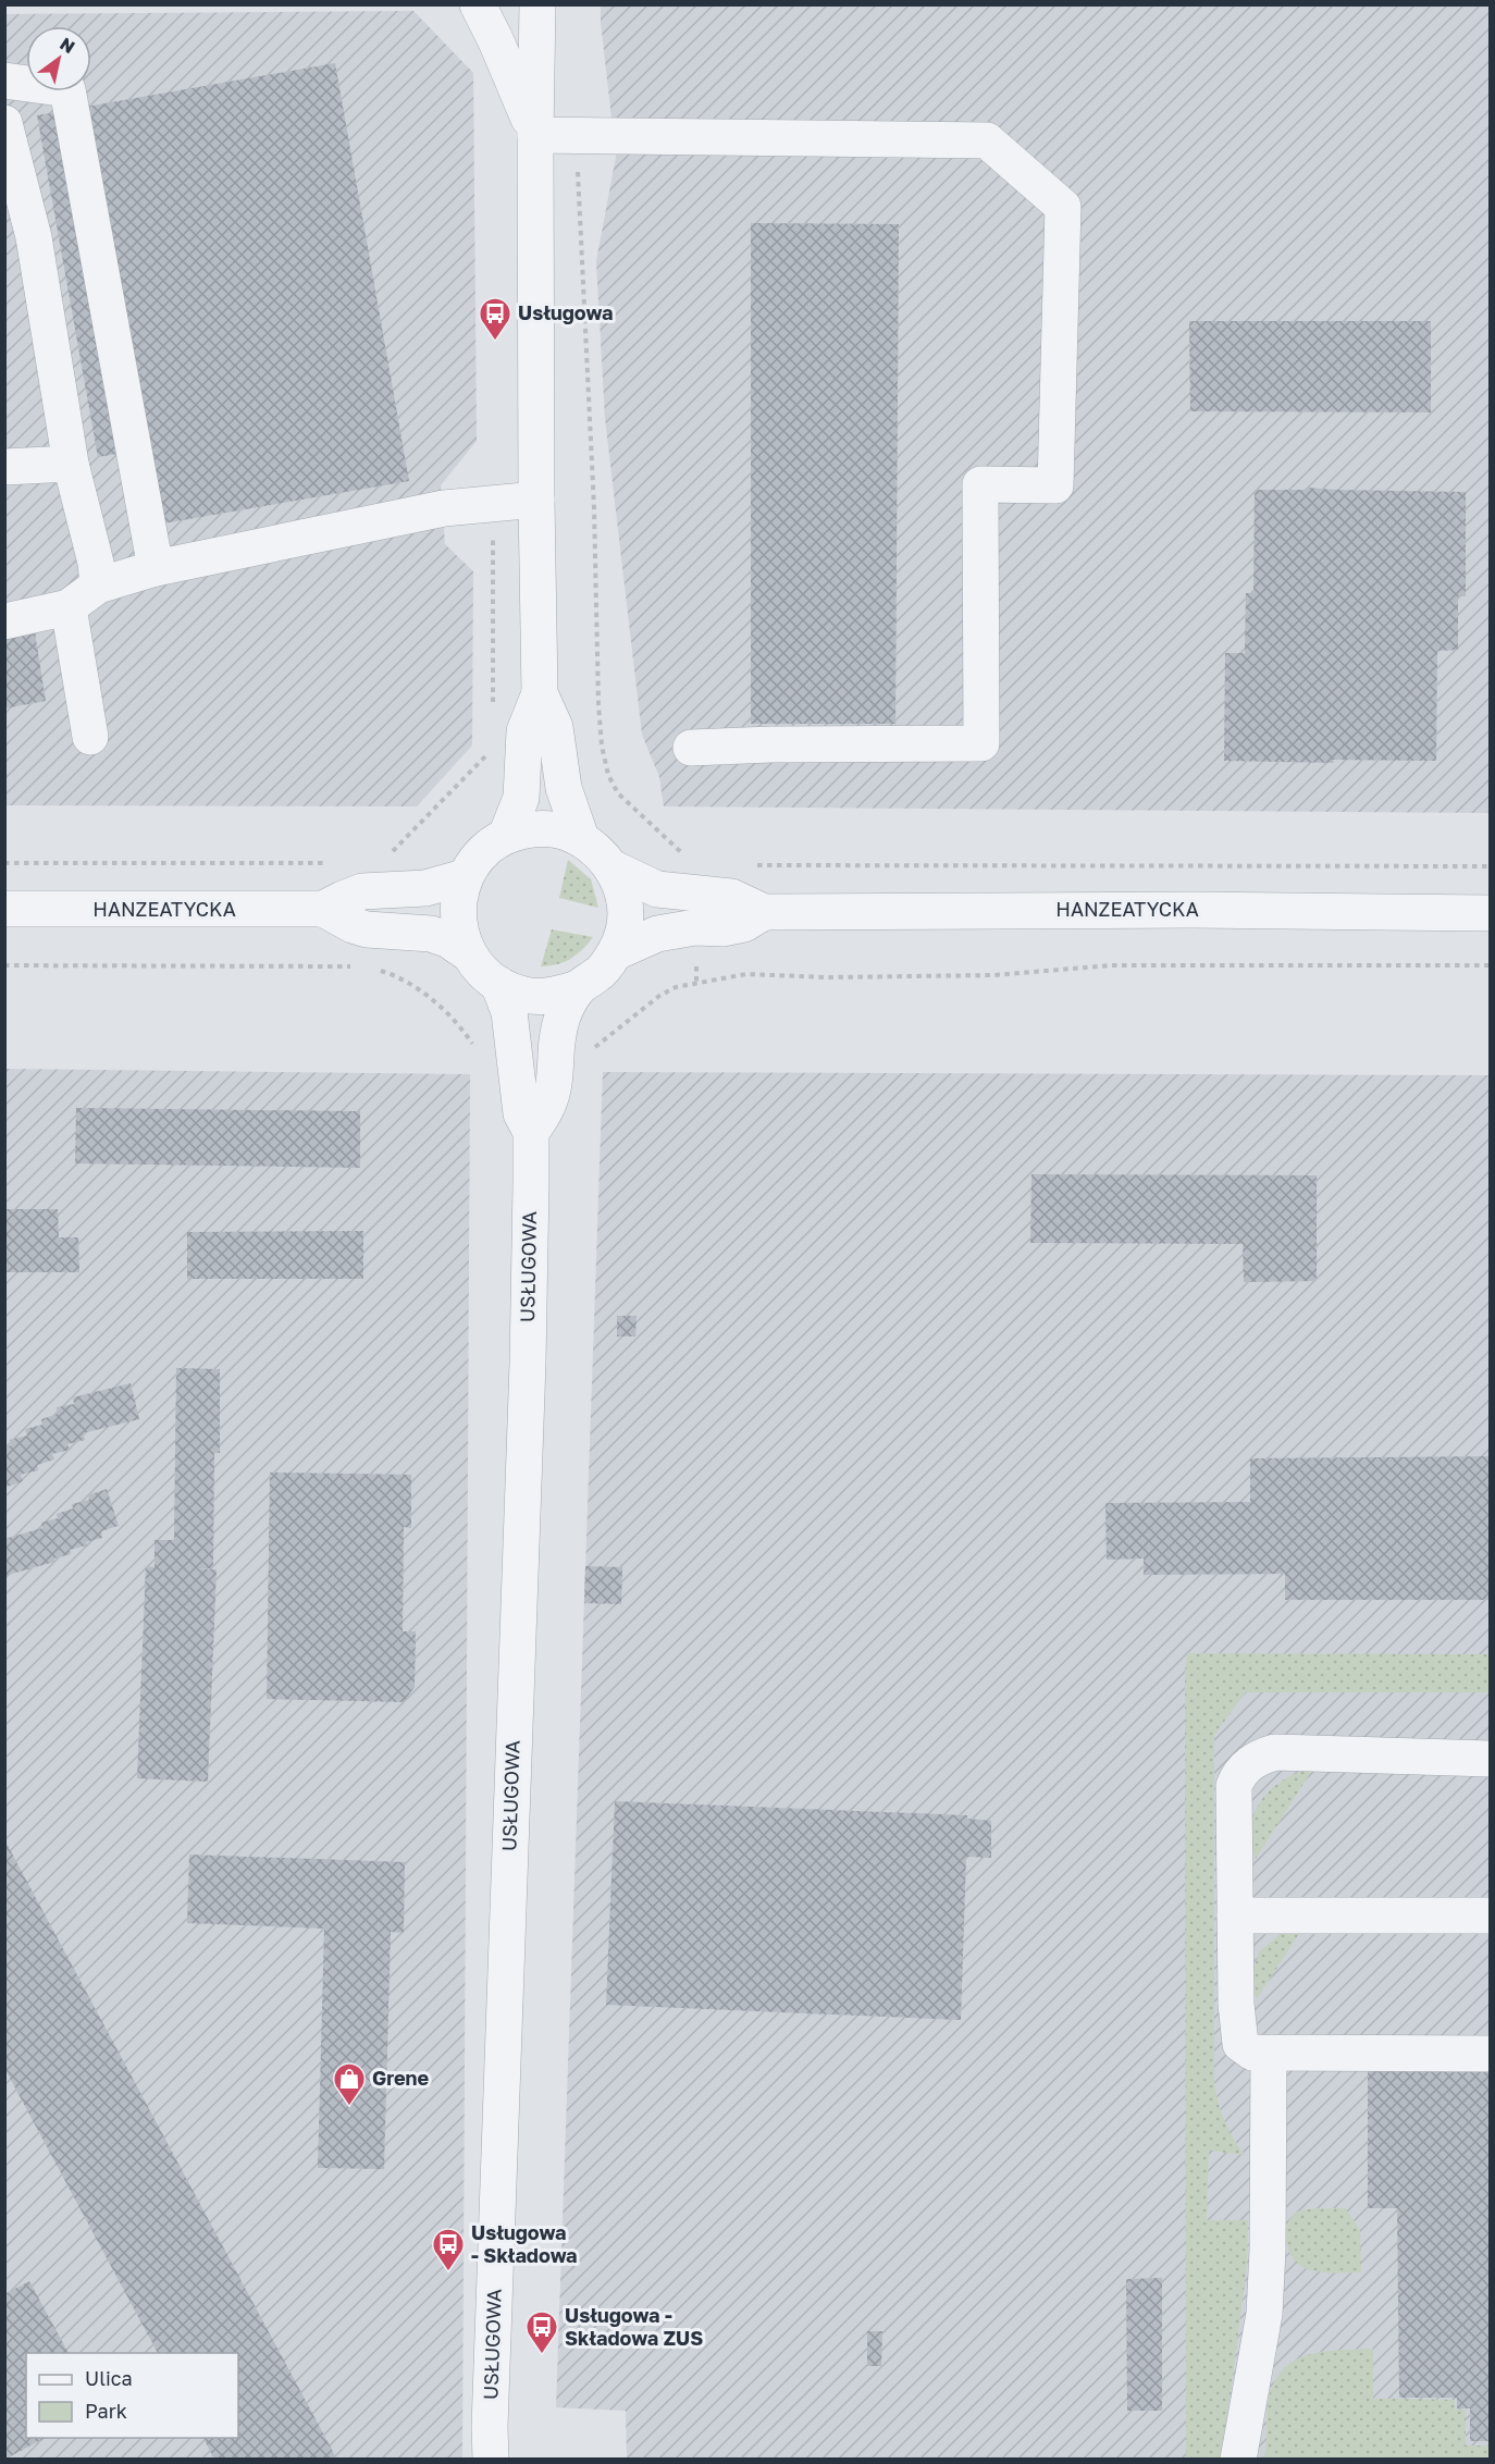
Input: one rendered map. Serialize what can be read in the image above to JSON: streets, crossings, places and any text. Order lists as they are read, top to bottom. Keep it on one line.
{"streets":{"street":["HANZEATYCKA","USŁUGOWA"]},"crossings":[["HANZEATYCKA","USŁUGOWA"]],"places":{"bus stop":["Usługowa","Usługowa - Składowa","Usługowa - Składowa ZUS"],"shop":["Grene"]},"legend":["Ulica","Park"],"north":"top right"}
